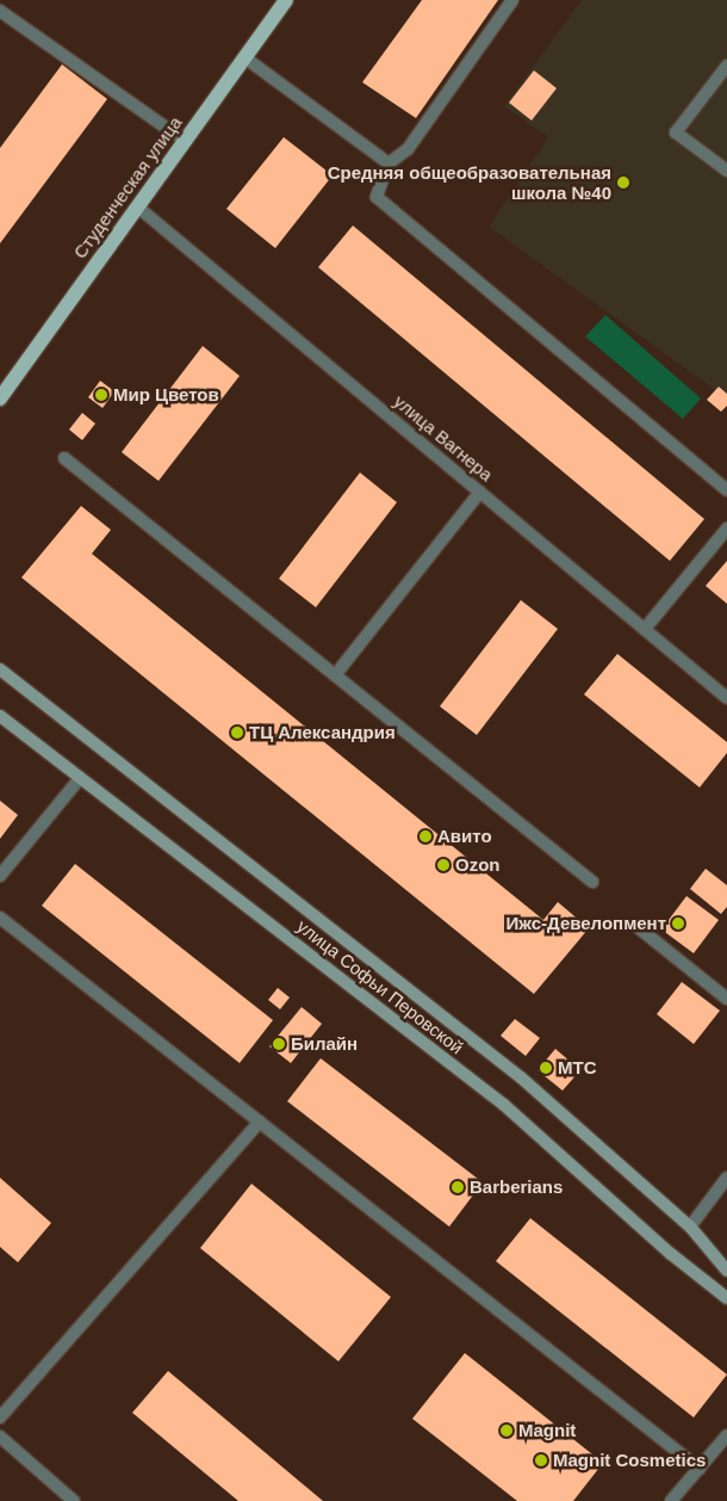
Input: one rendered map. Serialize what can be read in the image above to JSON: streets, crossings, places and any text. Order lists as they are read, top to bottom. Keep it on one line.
{"streets":{"main road":["Студенческая улица","улица Софьи Перовской"],"street":["улица Вагнера"]},"crossings":[["Студенческая улица","улица Вагнера"]],"places":["Средняя общеобразовательная школа №40","Мир Цветов","ТЦ Александрия","Авито","Ozon","Ижс-Девелопмент","Билайн","МТС","Barberians","Magnit","Magnit Cosmetics"]}
